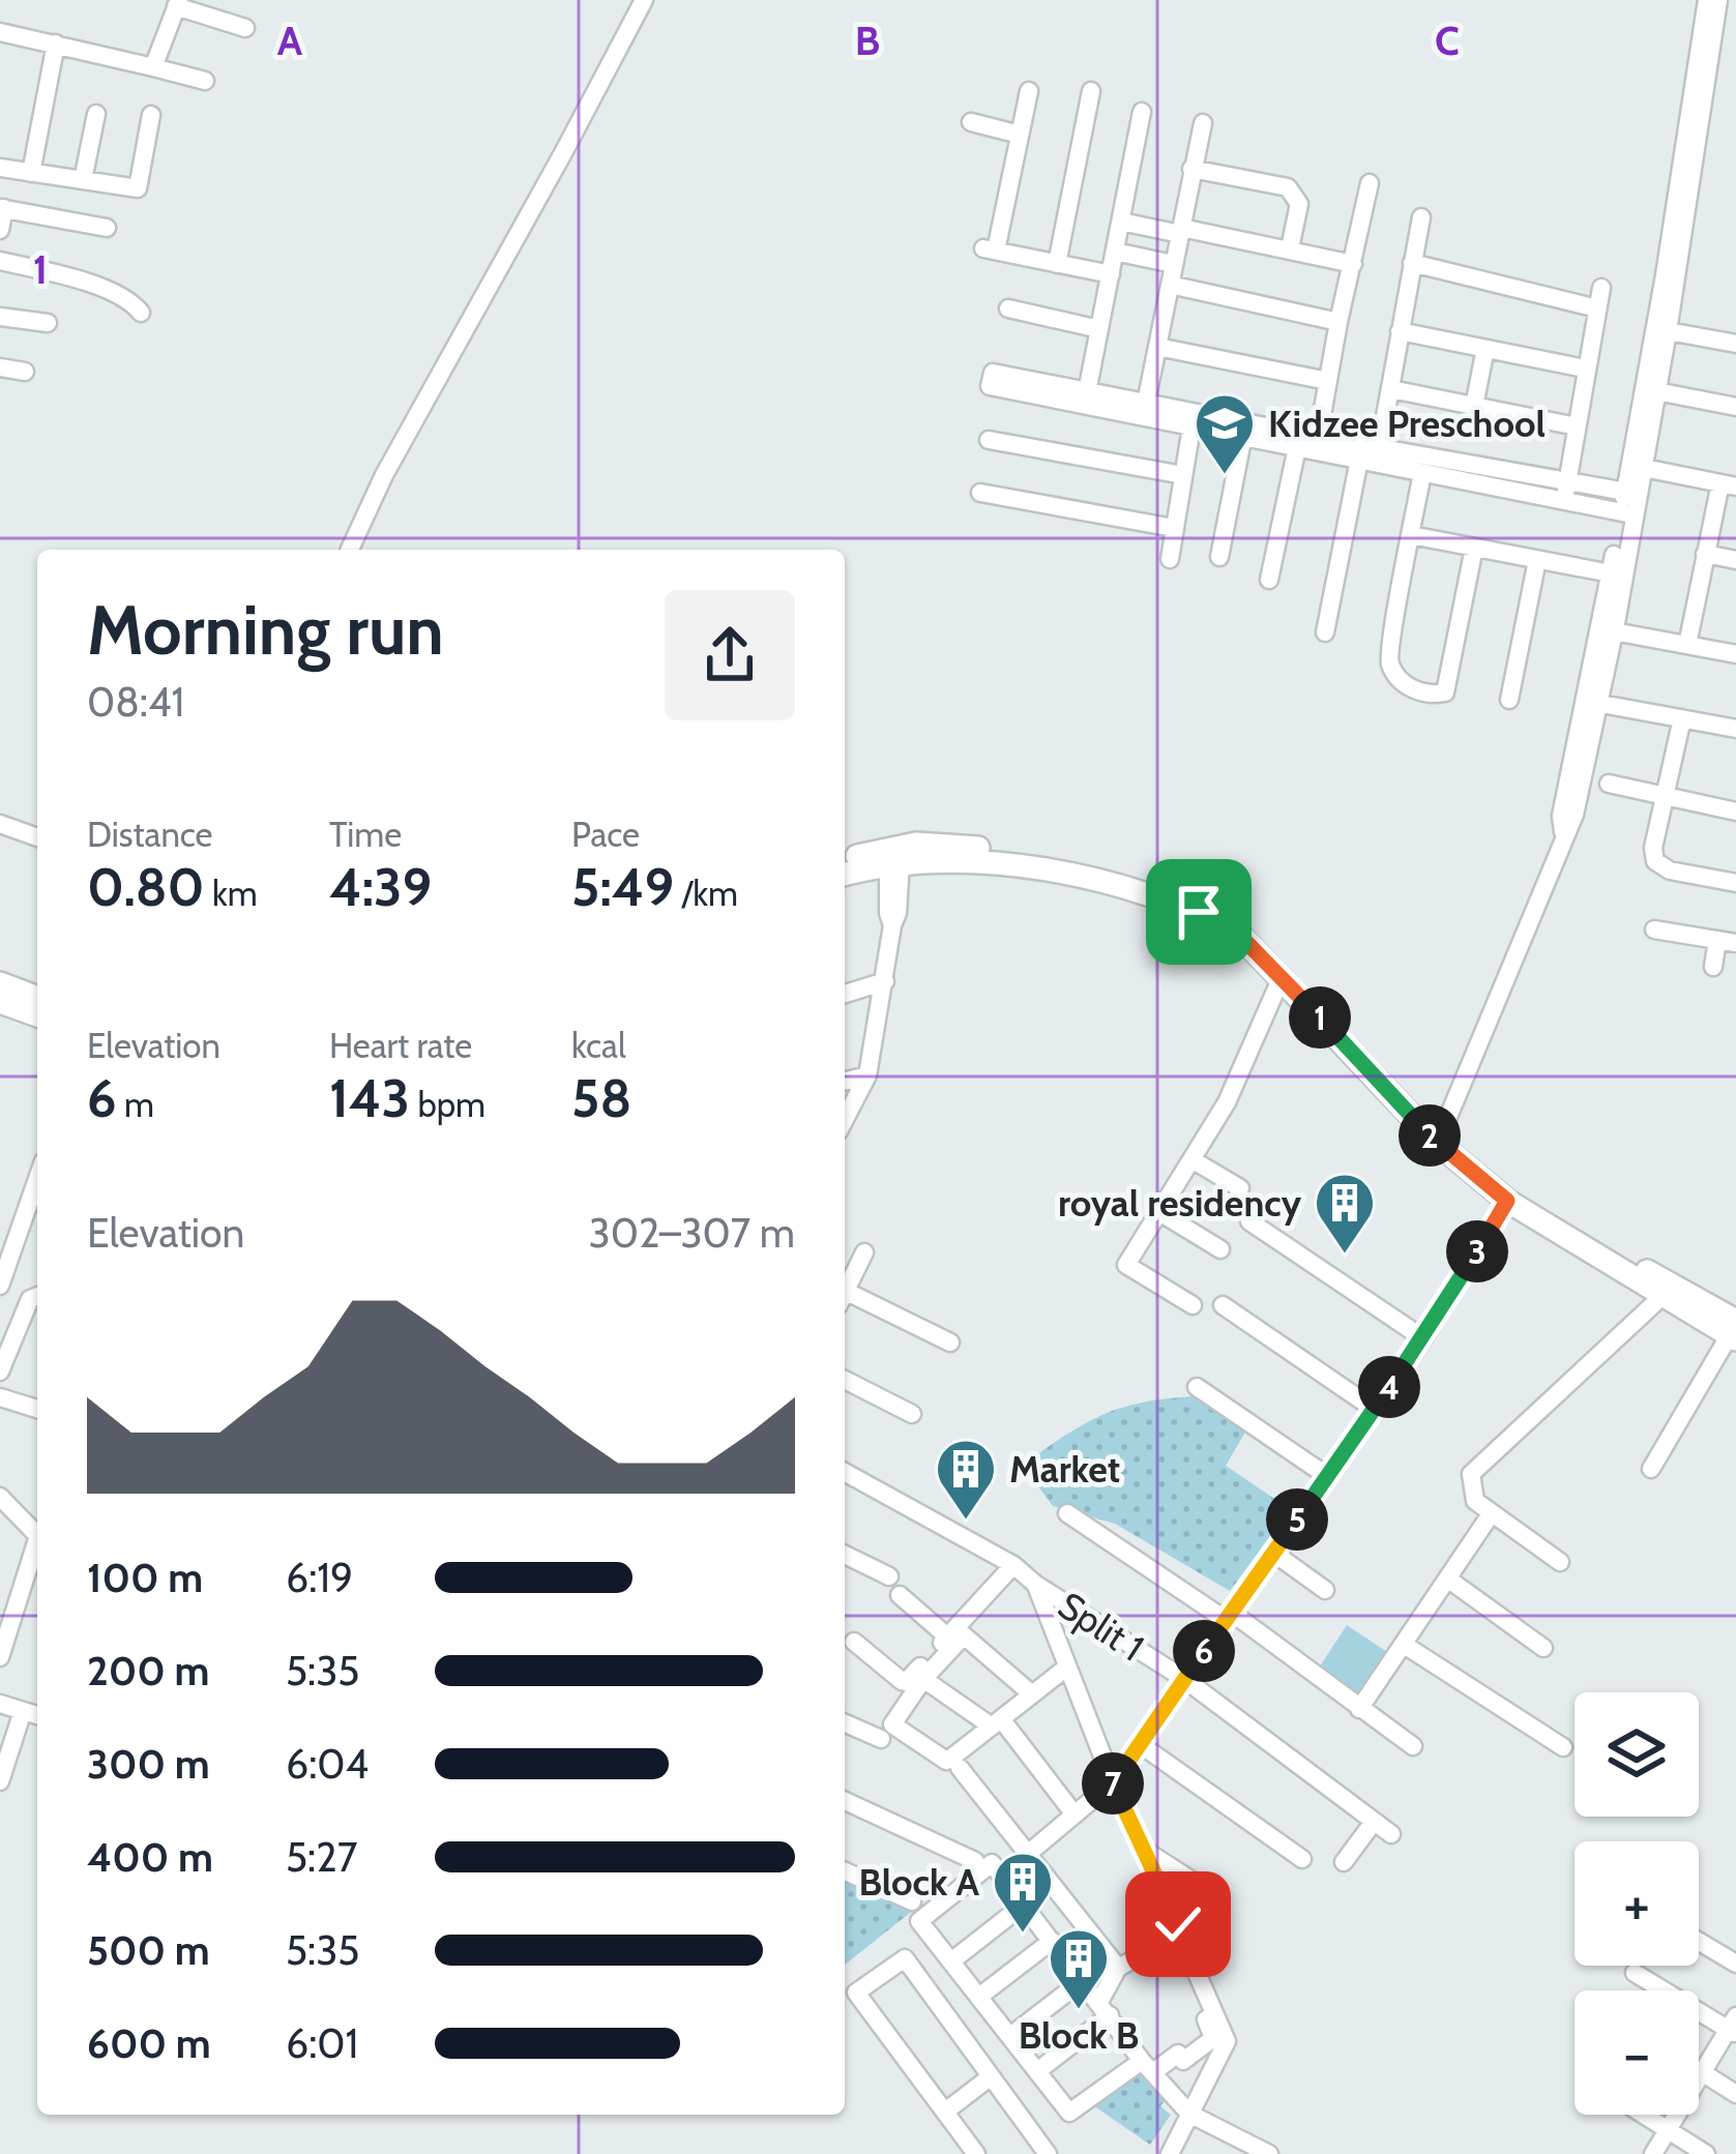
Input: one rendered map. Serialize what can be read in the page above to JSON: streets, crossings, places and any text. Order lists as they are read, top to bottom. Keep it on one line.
{"streets":{"street":["Split 1"]},"places":{"school or university":["Kidzee Preschool"],"building":["royal residency","Market","Block A","Block B"]},"page":{"heading":["Morning run","08:41"],"stats":[["Distance","0.80 km"],["Time","4:39"],["Pace","5:49 /km"],["Elevation","6 m"],["Heart rate","143 bpm"],["kcal","58"]],"pins":["1","2","3","4","5","6","7"],"chart":["Elevation","302–307 m"],"list":[{"name":"100 m","note":"6:19"},{"name":"200 m","note":"5:35"},{"name":"300 m","note":"6:04"},{"name":"400 m","note":"5:27"},{"name":"500 m","note":"5:35"},{"name":"600 m","note":"6:01"}],"map_buttons":["+","−"]},"grid":{"columns":["A","B","C"],"rows":["1"]}}
